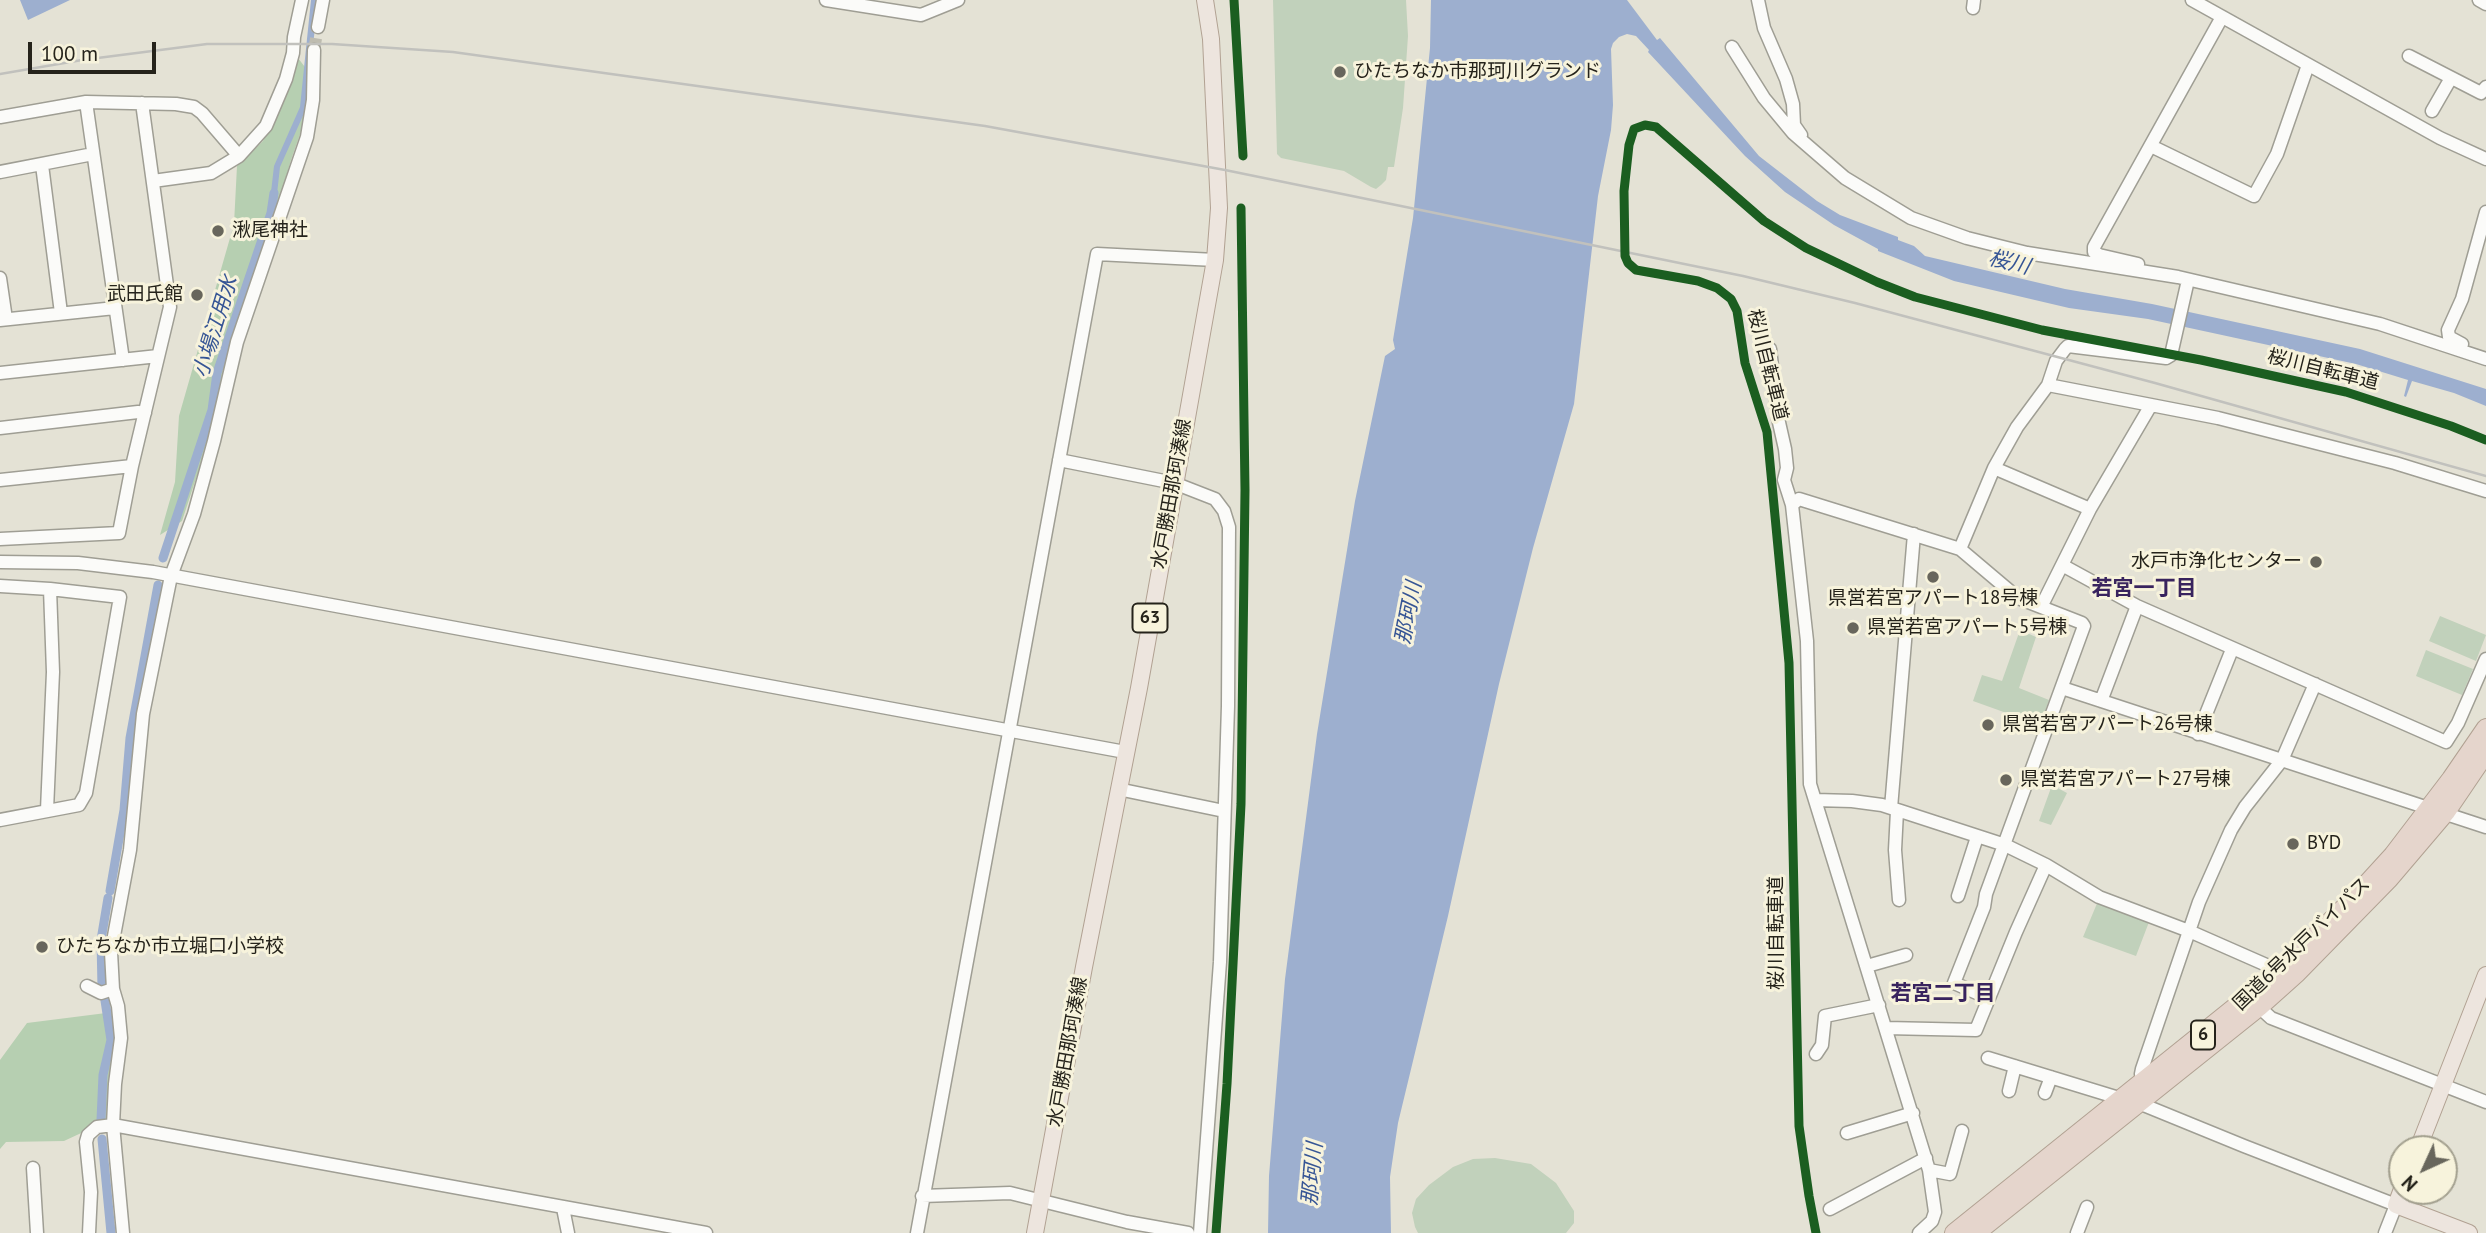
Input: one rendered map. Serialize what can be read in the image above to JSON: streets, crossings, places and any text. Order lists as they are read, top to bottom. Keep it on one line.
{"streets":{"highway":["国道6号水戸バイパス","6"],"main road":["水戸勝田那珂湊線","63"],"cycle path":["桜川自転車道"]},"districts":["若宮一丁目","若宮二丁目"],"water":["桜川","小場江用水","那珂川"],"places":["ひたちなか市那珂川グランド","湫尾神社","武田氏館","水戸市浄化センター","県営若宮アパート18号棟","県営若宮アパート5号棟","県営若宮アパート26号棟","県営若宮アパート27号棟","BYD","ひたちなか市立堀口小学校"],"scale_bar":"100 m","north":"bottom left"}
